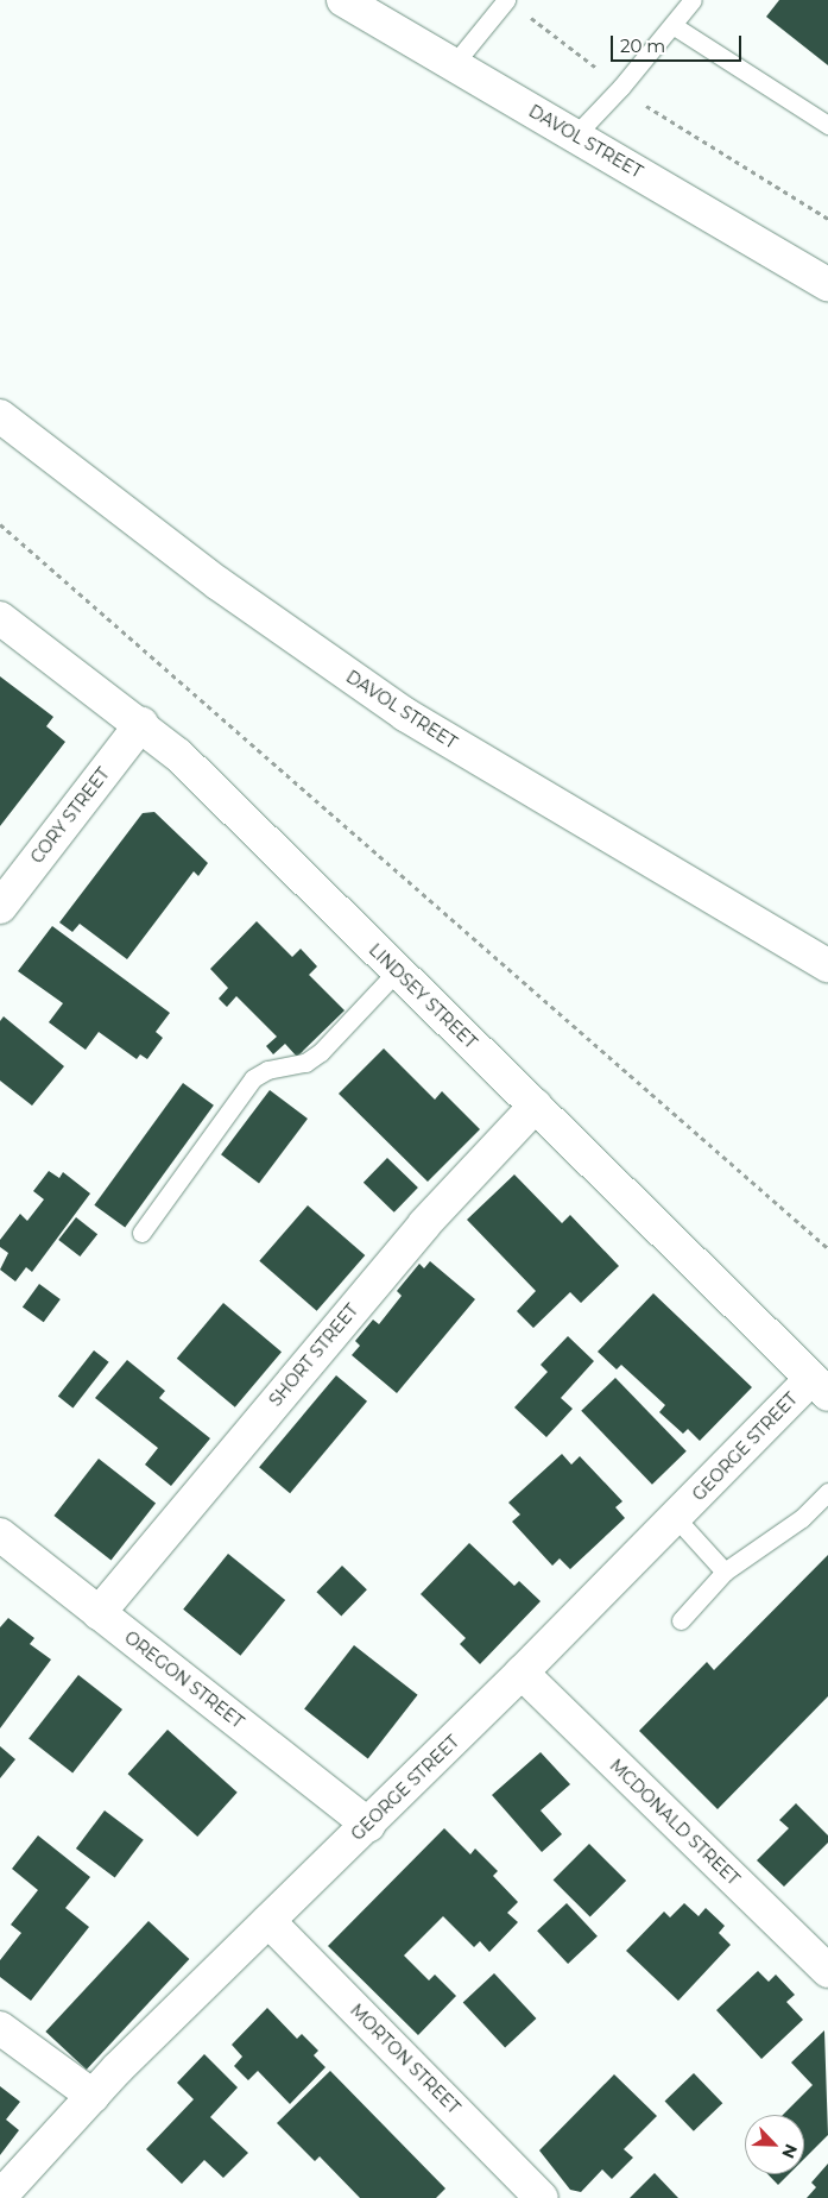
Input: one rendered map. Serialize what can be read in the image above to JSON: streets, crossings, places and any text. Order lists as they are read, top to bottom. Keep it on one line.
{"streets":{"main road":["DAVOL STREET","CORY STREET","LINDSEY STREET","SHORT STREET","GEORGE STREET","OREGON STREET","MCDONALD STREET","MORTON STREET"]},"crossings":[["CORY STREET","LINDSEY STREET"],["LINDSEY STREET","SHORT STREET"],["LINDSEY STREET","GEORGE STREET"],["SHORT STREET","OREGON STREET"],["GEORGE STREET","OREGON STREET"],["GEORGE STREET","MCDONALD STREET"],["GEORGE STREET","MORTON STREET"]],"scale_bar":"20 m","north":"bottom right"}
